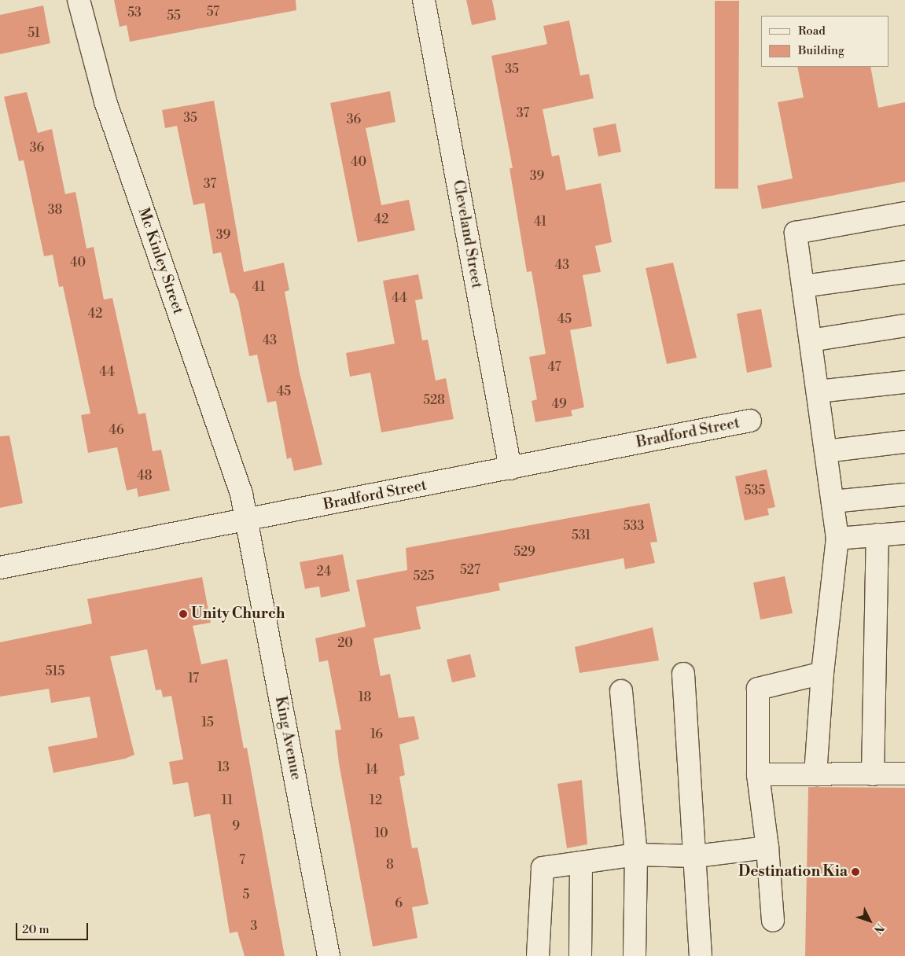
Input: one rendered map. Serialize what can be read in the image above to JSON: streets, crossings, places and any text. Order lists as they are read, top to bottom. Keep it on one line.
{"streets":{"street":["Cleveland Street","Mc Kinley Street","Bradford Street","King Avenue"]},"crossings":[["Cleveland Street","Bradford Street"],["Mc Kinley Street","Bradford Street"],["Mc Kinley Street","King Avenue"],["Bradford Street","King Avenue"]],"places":["Unity Church","Destination Kia"],"house_numbers":["57","53","55","51","35","37","35","36","36","40","39","37","38","42","41","39","40","43","41","44","42","45","43","47","44","45","528","49","46","48","535","533","531","529","527","24","525","20","515","17","18","15","16","13","14","11","12","9","10","7","8","5","6","3"],"legend":["Road","Building"],"scale_bar":"20 m","north":"bottom right"}
